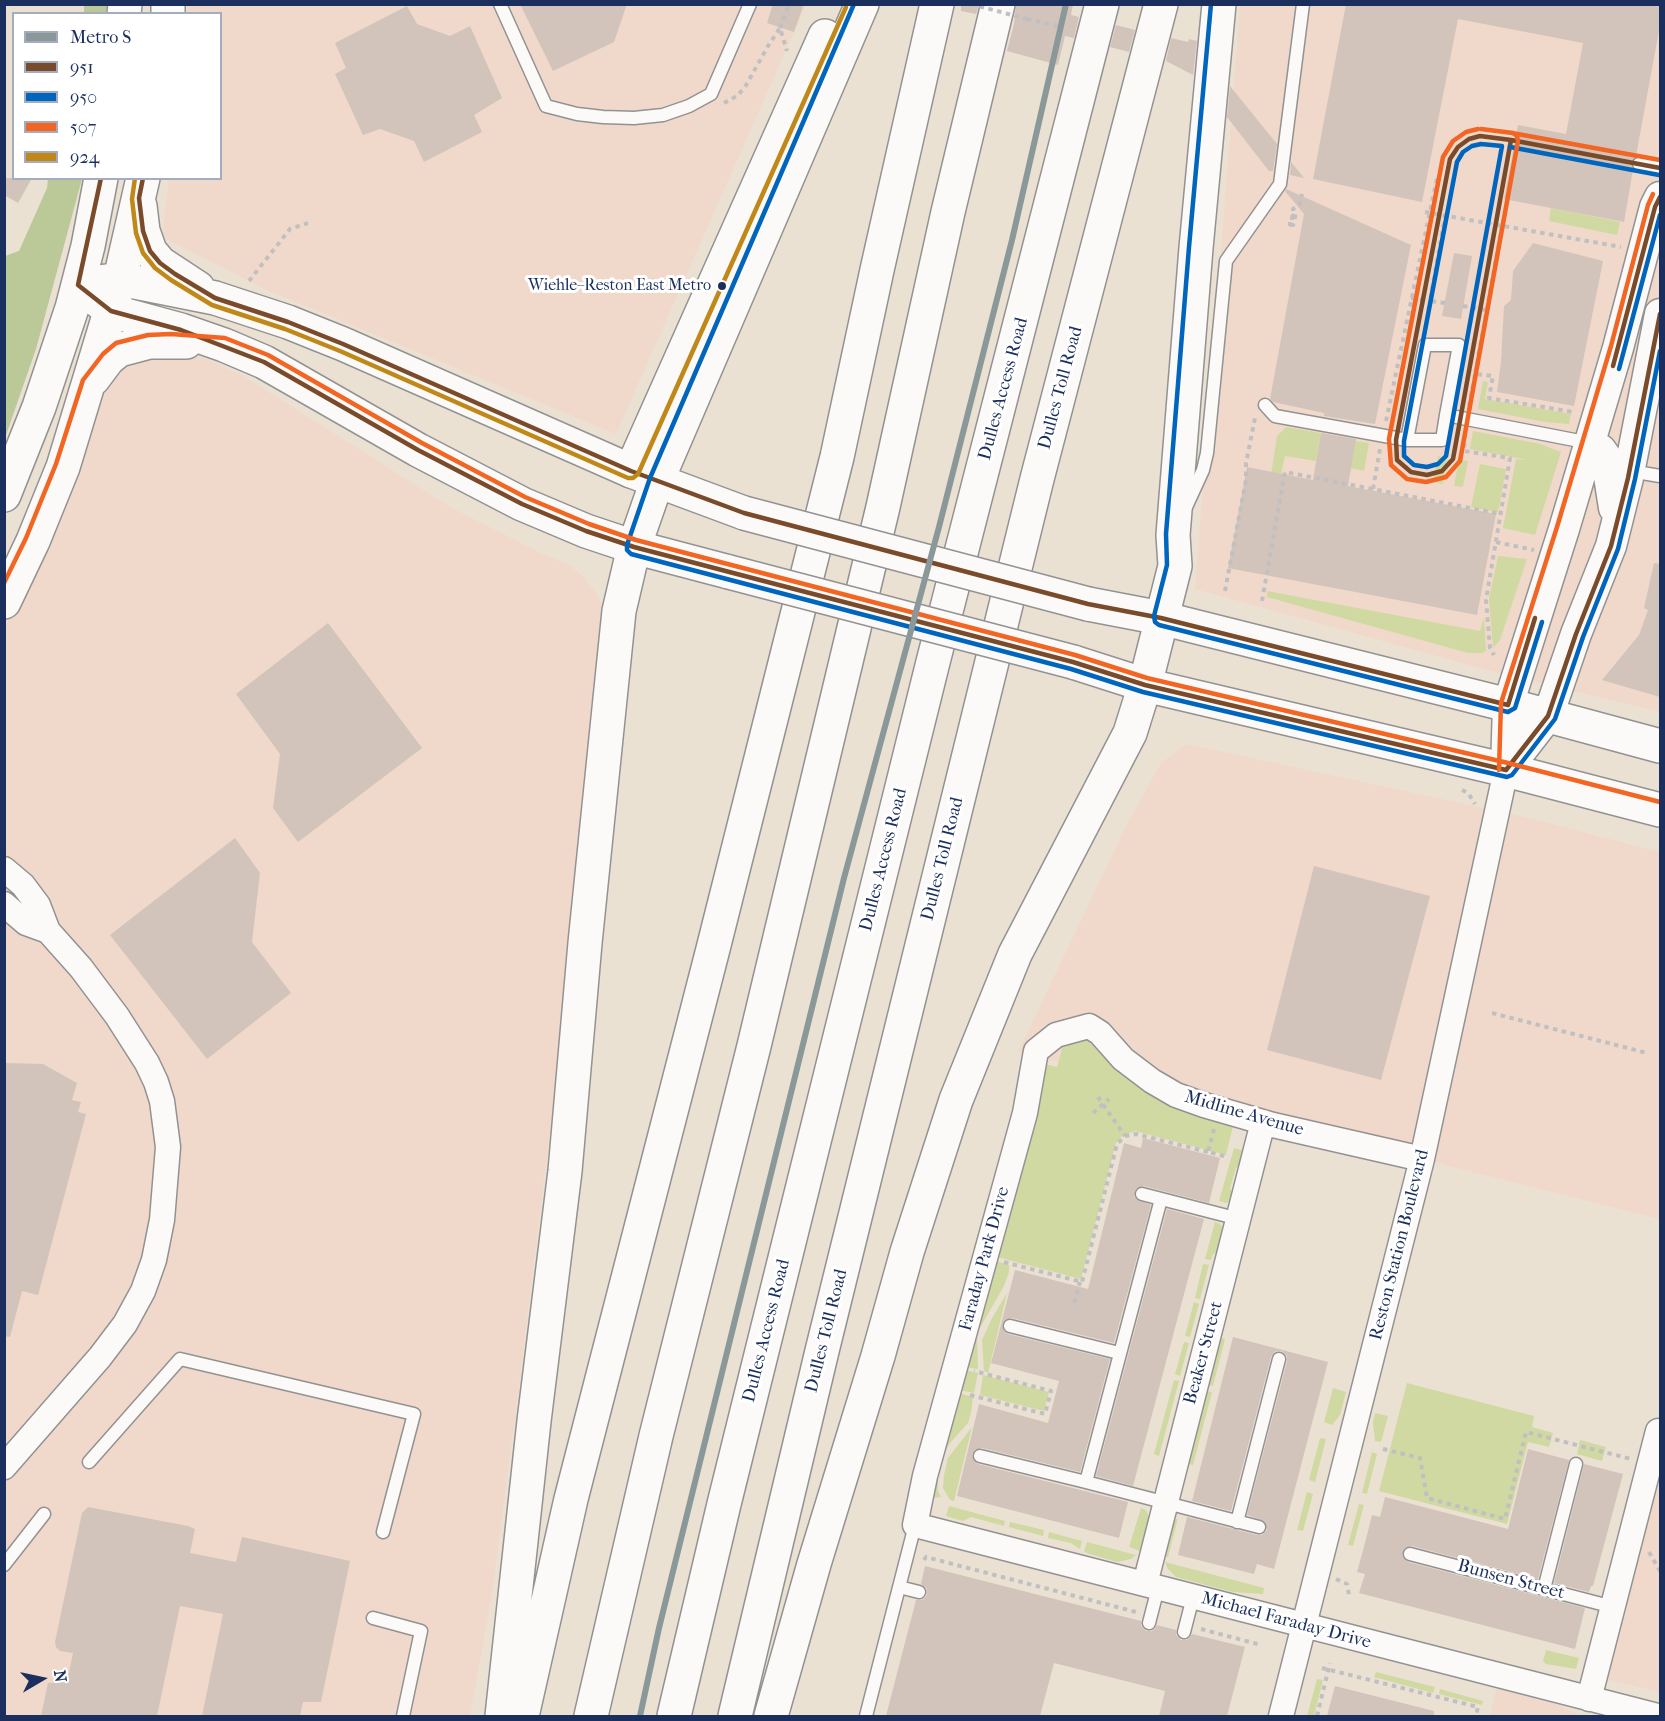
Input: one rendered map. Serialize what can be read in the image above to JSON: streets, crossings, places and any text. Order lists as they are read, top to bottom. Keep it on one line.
{"streets":{"main road":["Dulles Toll Road","Dulles Access Road"],"street":["Midline Avenue","Reston Station Boulevard","Faraday Park Drive","Beaker Street","Michael Faraday Drive"],"lane":["Bunsen Street"]},"crossings":[["Midline Avenue","Reston Station Boulevard"],["Midline Avenue","Faraday Park Drive"],["Midline Avenue","Beaker Street"],["Reston Station Boulevard","Michael Faraday Drive"],["Faraday Park Drive","Michael Faraday Drive"],["Beaker Street","Michael Faraday Drive"]],"places":["Wiehle–Reston East Metro"],"lines":["metro line S","transit line 950","transit line 924","transit line 507","transit line 951"],"legend":["Metro S","951","950","507","924"],"north":"right"}
